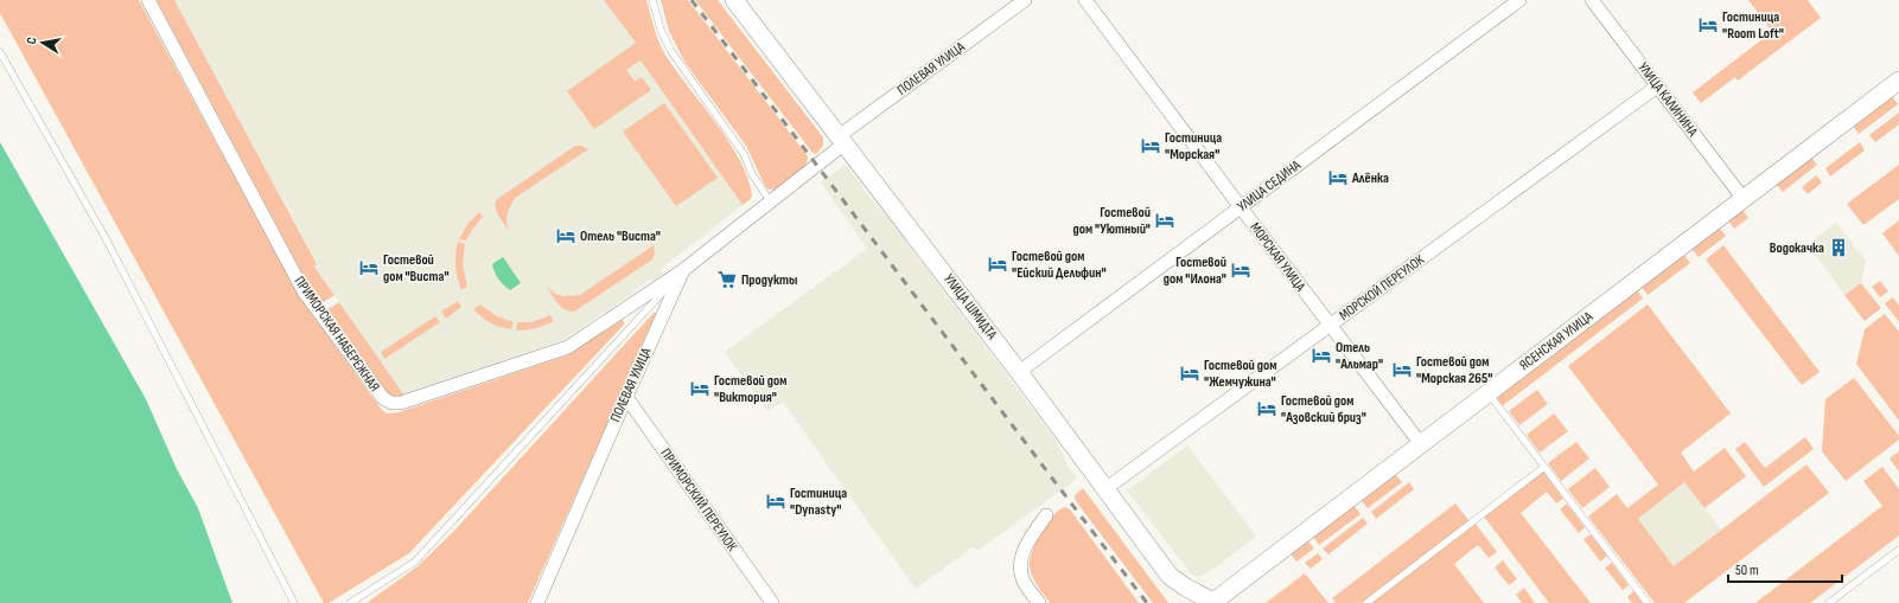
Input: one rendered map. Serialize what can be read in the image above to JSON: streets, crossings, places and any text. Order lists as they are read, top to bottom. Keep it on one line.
{"streets":{"street":["ПОЛЕВАЯ УЛИЦА","УЛИЦА КАЛИНИНА","УЛИЦА СЕДИНА","МОРСКАЯ УЛИЦА","МОРСКОЙ ПЕРЕУЛОК","УЛИЦА ШМИДТА","ПРИМОРСКАЯ НАБЕРЕЖНАЯ","ЯСЕНСКАЯ УЛИЦА","ПРИМОРСКИЙ ПЕРЕУЛОК"]},"crossings":[["ПОЛЕВАЯ УЛИЦА","УЛИЦА ШМИДТА"],["ПОЛЕВАЯ УЛИЦА","ПРИМОРСКАЯ НАБЕРЕЖНАЯ"],["ПОЛЕВАЯ УЛИЦА","ПРИМОРСКИЙ ПЕРЕУЛОК"],["УЛИЦА КАЛИНИНА","МОРСКОЙ ПЕРЕУЛОК"],["УЛИЦА КАЛИНИНА","ЯСЕНСКАЯ УЛИЦА"],["УЛИЦА СЕДИНА","МОРСКАЯ УЛИЦА"],["УЛИЦА СЕДИНА","УЛИЦА ШМИДТА"],["МОРСКАЯ УЛИЦА","МОРСКОЙ ПЕРЕУЛОК"],["МОРСКАЯ УЛИЦА","ЯСЕНСКАЯ УЛИЦА"],["МОРСКОЙ ПЕРЕУЛОК","УЛИЦА ШМИДТА"],["УЛИЦА ШМИДТА","ЯСЕНСКАЯ УЛИЦА"]],"places":{"hotel":["Гостиница \"Room Loft\"","Гостиница \"Морская\"","Алёнка","Гостевой дом \"Уютный\"","Отель \"Виста\"","Гостевой дом \"Ейский Дельфин\"","Гостевой дом \"Виста\"","Гостевой дом \"Илона\"","Отель \"Альмар\"","Гостевой дом \"Морская 265\"","Гостевой дом \"Жемчужина\"","Гостевой дом \"Виктория\"","Гостевой дом \"Азовский бриз\"","Гостиница \"Dynasty\""],"building":["Водокачка"],"supermarket":["Продукты"]},"scale_bar":"50 m","north":"left"}
